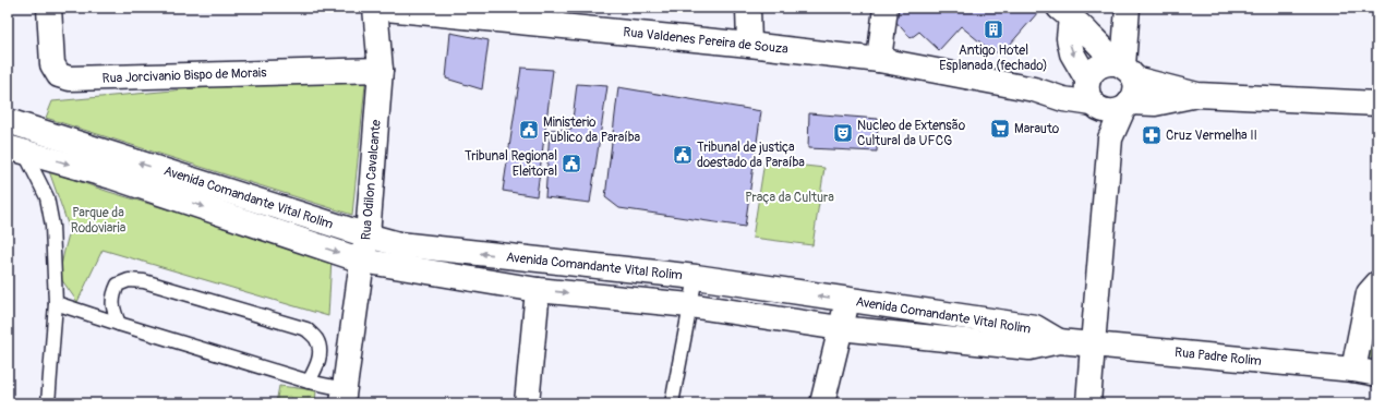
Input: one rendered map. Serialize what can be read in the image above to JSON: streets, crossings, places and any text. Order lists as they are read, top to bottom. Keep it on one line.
{"streets":{"main road":["Rua Valdenes Pereira de Souza","Rua Jorcivanio Bispo de Morais","Rua Odilon Cavalcante","Avenida Comandante Vital Rolim","Rua Padre Rolim"]},"crossings":[["Rua Valdenes Pereira de Souza","Rua Odilon Cavalcante"],["Rua Jorcivanio Bispo de Morais","Rua Odilon Cavalcante"],["Rua Odilon Cavalcante","Avenida Comandante Vital Rolim"],["Avenida Comandante Vital Rolim","Rua Padre Rolim"]],"parks":["Praça da Cultura","Parque da Rodoviaria"],"places":{"building":["Antigo Hotel Esplanada (fechado)"],"supermarket":["Marauto"],"public building":["Ministerio Publico da Paraíba","Tribunal de justiça doestado da Paraíba","Tribunal Regional Eleitoral"],"theatre":["Nucleo de Extensão Cultural da UFCG"],"pharmacy":["Cruz Vermelha II"]}}
